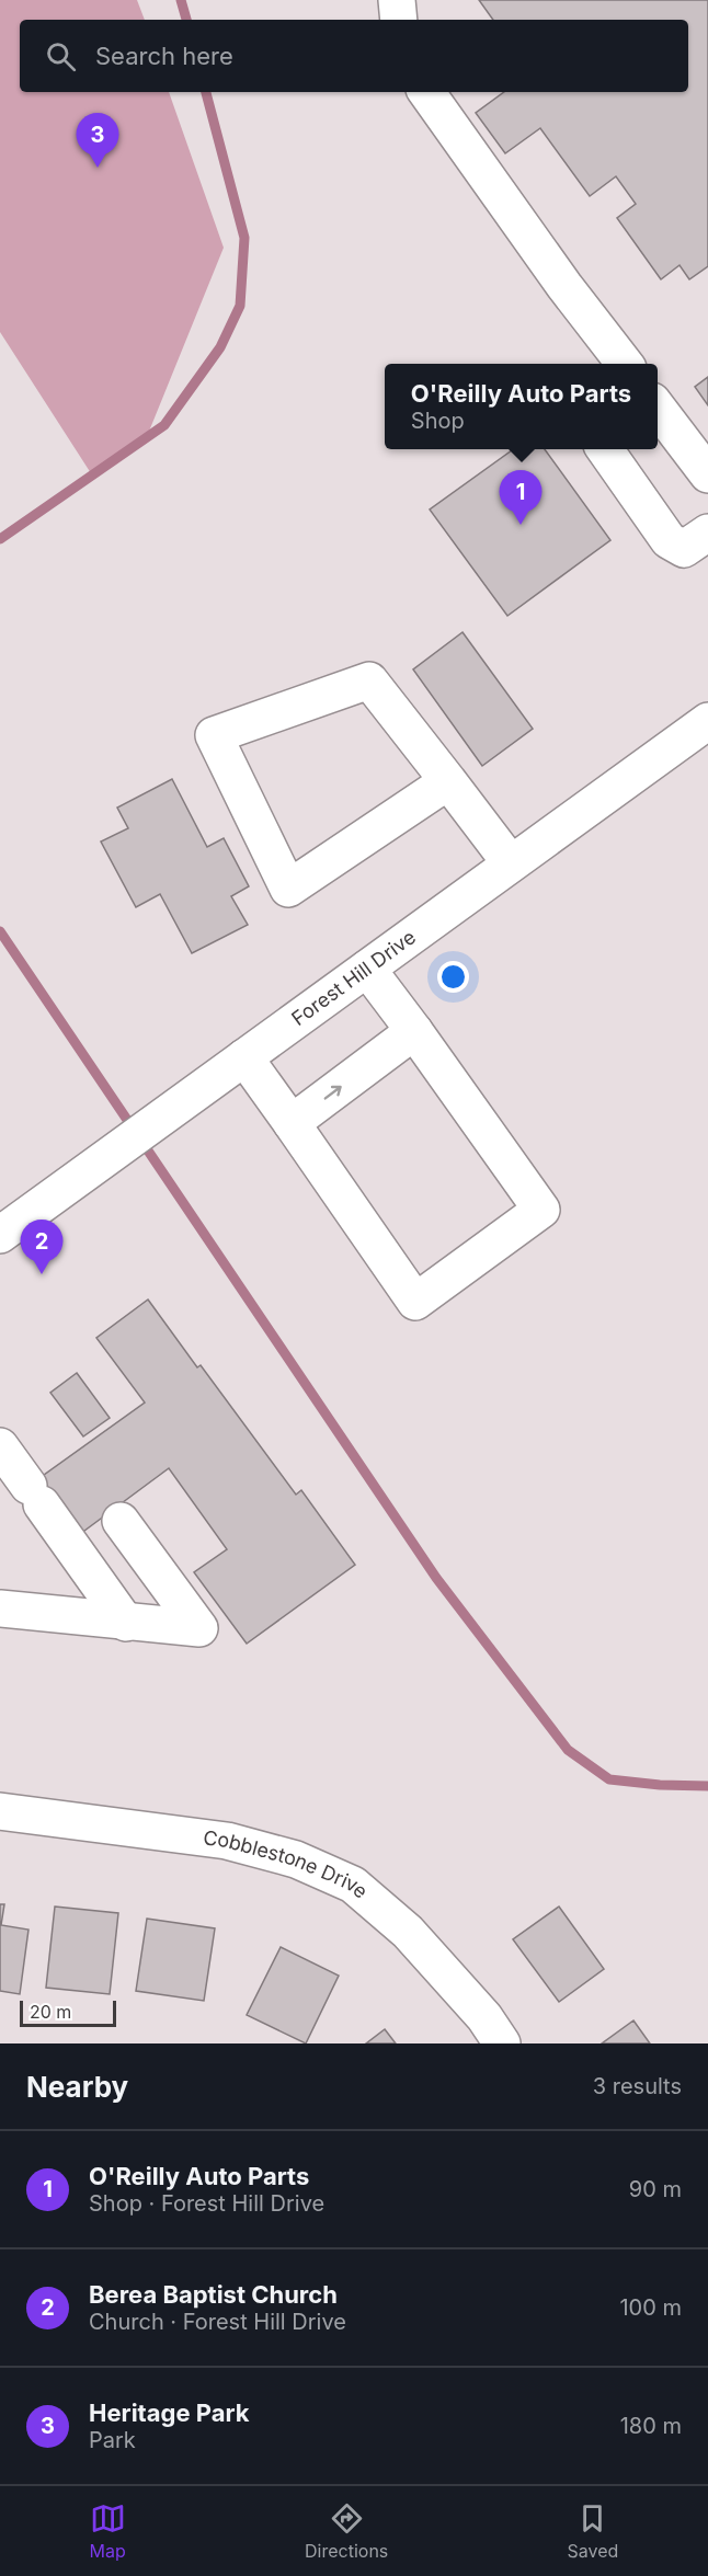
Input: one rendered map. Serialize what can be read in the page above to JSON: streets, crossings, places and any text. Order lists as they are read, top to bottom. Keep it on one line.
{"streets":{"main road":["Forest Hill Drive","Cobblestone Drive"]},"scale_bar":"20 m","page":{"search":"Search here","pins":["3","1","2"],"popup":["O'Reilly Auto Parts","Shop"],"scale":"20 m","heading":["Nearby","3 results"],"list":[{"mark":"1","name":"O'Reilly Auto Parts","note":"Shop · Forest Hill Drive","value":"90 m"},{"mark":"2","name":"Berea Baptist Church","note":"Church · Forest Hill Drive","value":"100 m"},{"mark":"3","name":"Heritage Park","note":"Park","value":"180 m"}],"nav":["Map","Directions","Saved"]}}
